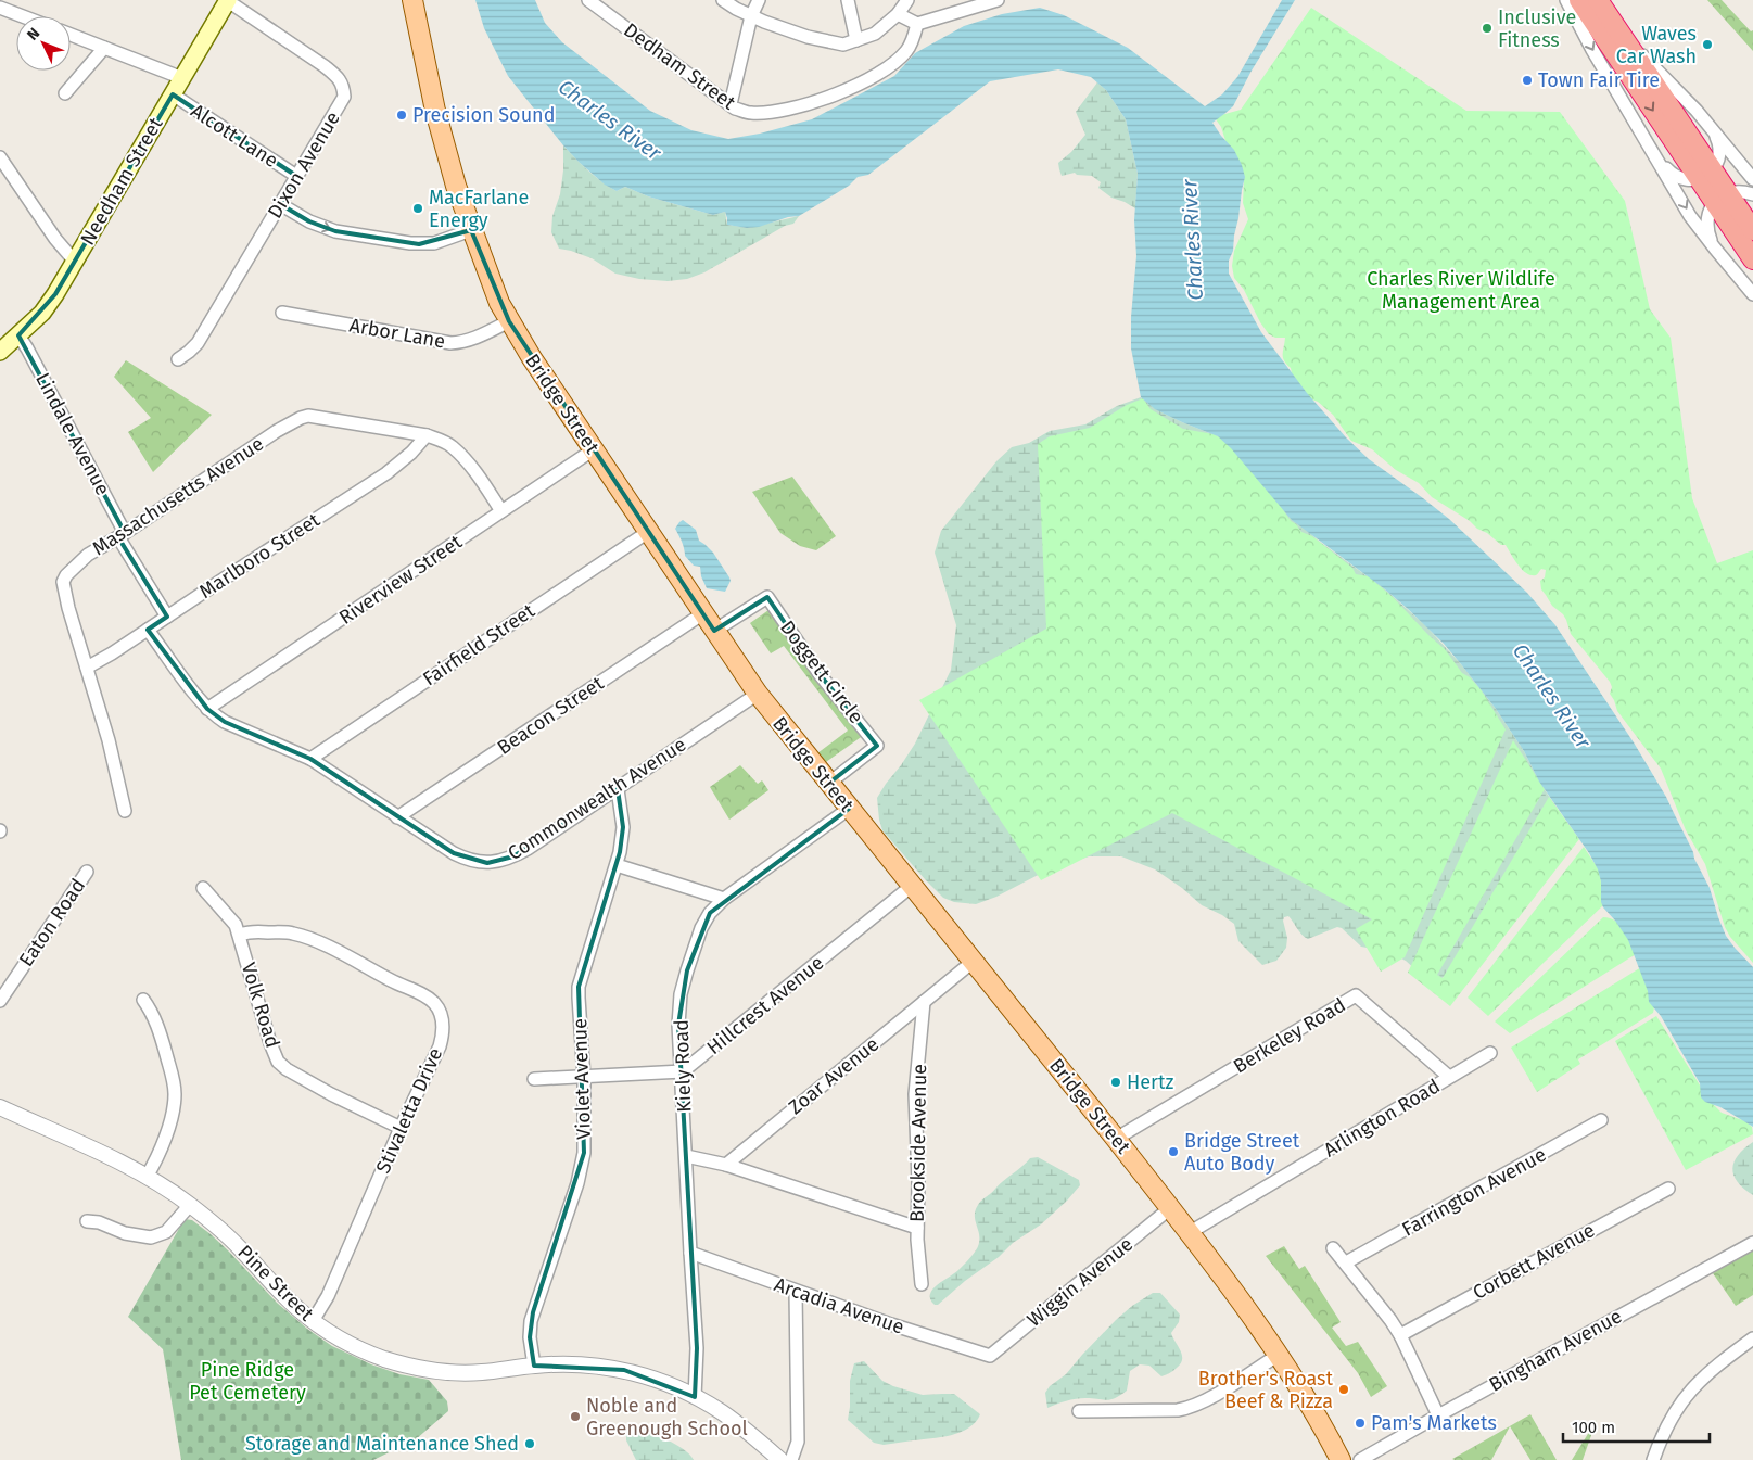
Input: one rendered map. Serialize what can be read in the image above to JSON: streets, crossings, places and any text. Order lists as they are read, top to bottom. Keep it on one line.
{"streets":{"main road":["Needham Street","Bridge Street"],"street":["Dedham Street","Alcott Lane","Dixon Avenue","Arbor Lane","Lindale Avenue","Massachusetts Avenue","Marlboro Street","Riverview Street","Fairfield Street","Doggett Circle","Beacon Street","Commonwealth Avenue","Eaton Road","Volk Road","Hillcrest Avenue","Berkeley Road","Kiely Road","Zoar Avenue","Violet Avenue","Stivaletta Drive","Arlington Road","Brookside Avenue","Farrington Avenue","Corbett Avenue","Wiggin Avenue","Pine Street","Arcadia Avenue","Bingham Avenue"]},"crossings":[["Alcott Lane","Dixon Avenue"],["Alcott Lane","Needham Street"],["Dixon Avenue","Needham Street"],["Needham Street","Lindale Avenue"],["Arbor Lane","Bridge Street"],["Bridge Street","Riverview Street"],["Bridge Street","Fairfield Street"],["Bridge Street","Doggett Circle"],["Bridge Street","Beacon Street"],["Bridge Street","Commonwealth Avenue"],["Bridge Street","Hillcrest Avenue"],["Bridge Street","Berkeley Road"],["Bridge Street","Kiely Road"],["Bridge Street","Zoar Avenue"],["Bridge Street","Arlington Road"],["Bridge Street","Wiggin Avenue"],["Lindale Avenue","Massachusetts Avenue"],["Lindale Avenue","Marlboro Street"],["Massachusetts Avenue","Marlboro Street"],["Massachusetts Avenue","Riverview Street"],["Marlboro Street","Commonwealth Avenue"],["Riverview Street","Commonwealth Avenue"],["Fairfield Street","Commonwealth Avenue"],["Beacon Street","Commonwealth Avenue"],["Commonwealth Avenue","Violet Avenue"],["Volk Road","Stivaletta Drive"],["Hillcrest Avenue","Kiely Road"],["Berkeley Road","Arlington Road"],["Kiely Road","Pine Street"],["Kiely Road","Arcadia Avenue"],["Zoar Avenue","Brookside Avenue"],["Violet Avenue","Pine Street"],["Stivaletta Drive","Pine Street"],["Wiggin Avenue","Arcadia Avenue"]],"water":["Charles River"],"parks":["Charles River Wildlife Management Area","Pine Ridge Pet Cemetery"],"places":["Inclusive Fitness","Waves Car Wash","Town Fair Tire","Precision Sound","MacFarlane Energy","Hertz","Bridge Street Auto Body","Brother's Roast Beef & Pizza","Noble and Greenough School","Pam's Markets","Storage and Maintenance Shed"],"scale_bar":"100 m","north":"top left"}
